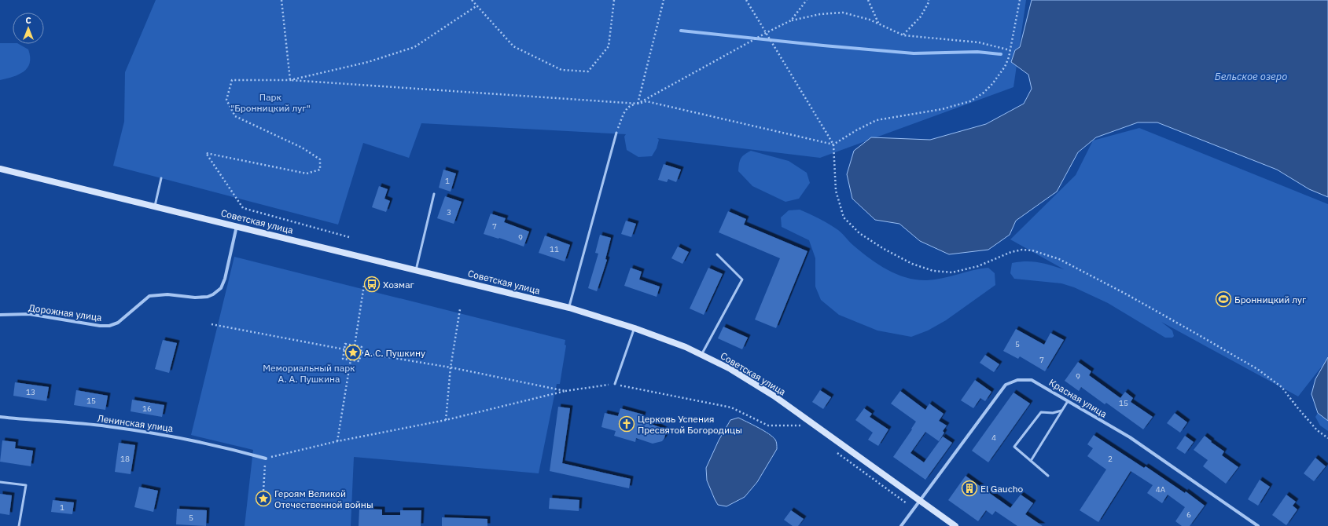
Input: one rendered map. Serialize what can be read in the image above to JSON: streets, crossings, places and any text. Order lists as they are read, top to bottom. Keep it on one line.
{"streets":{"main road":["Советская улица"],"street":["Дорожная улица","Красная улица","Ленинская улица"]},"crossings":[["Советская улица","Дорожная улица"],["Советская улица","Красная улица"]],"water":["Бельское озеро"],"parks":["Парк \"Бронницкий луг\"","Мемориальный парк А. А. Пушкина"],"places":{"bus stop":["Хозмаг"],"sports":["Бронницкий луг"],"place":["А. С. Пушкину","Героям Великой Отечественной войны"],"church":["Церковь Успения Пресвятой Богородицы"],"building":["El Gaucho"]},"house_numbers":["1","3","7","9","11","5","7","9","13","15","15","16","4","18","2","4А","1","6","5"],"north":"top"}
